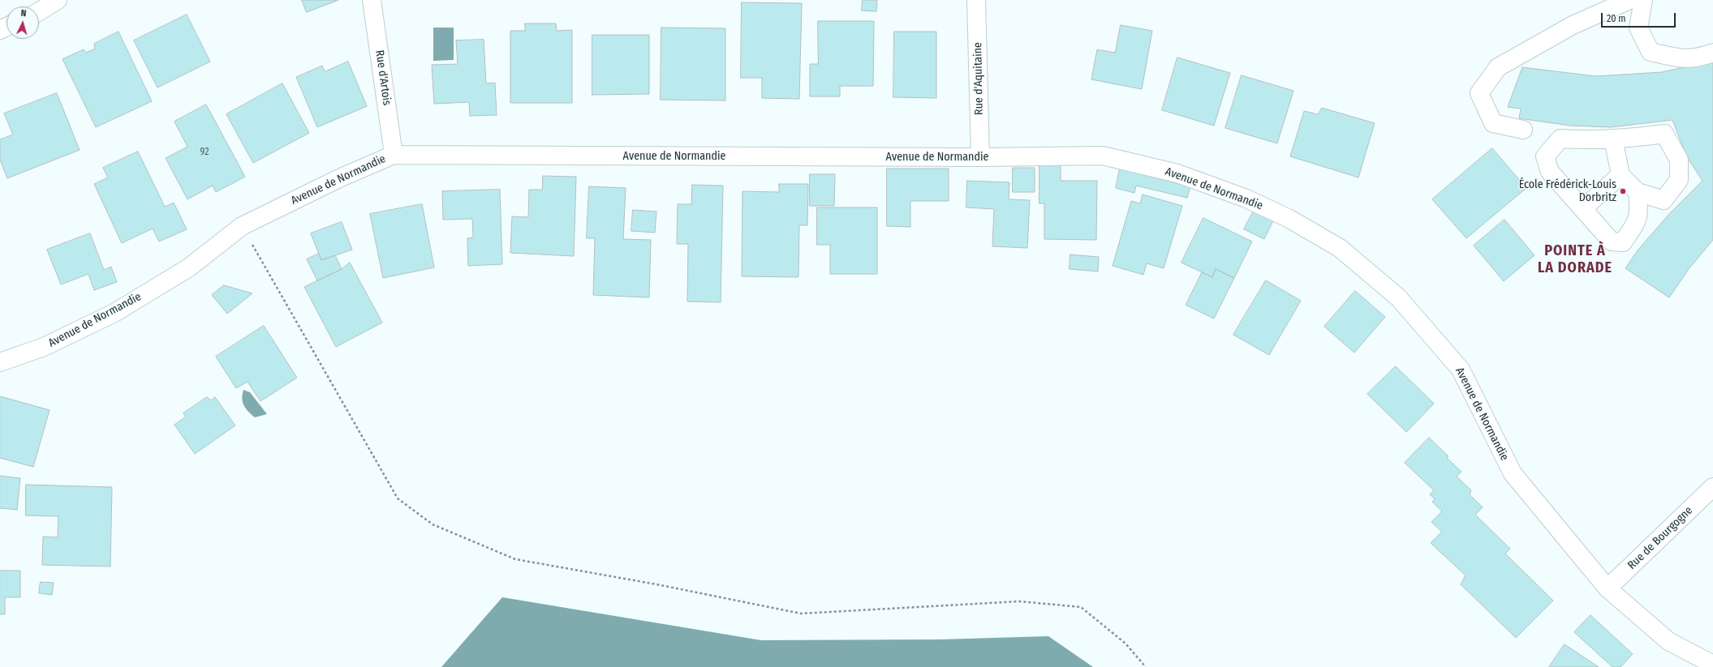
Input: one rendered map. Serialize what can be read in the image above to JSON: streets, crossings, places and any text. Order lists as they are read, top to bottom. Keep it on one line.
{"streets":{"street":["Rue d'Artois","Rue d'Aquitaine","Avenue de Normandie","Rue de Bourgogne"]},"crossings":[["Rue d'Artois","Avenue de Normandie"],["Rue d'Aquitaine","Avenue de Normandie"],["Avenue de Normandie","Rue de Bourgogne"]],"districts":["POINTE À LA DORADE"],"places":["École Frédérick-Louis Dorbritz"],"house_numbers":["92"],"scale_bar":"20 m","north":"top"}
